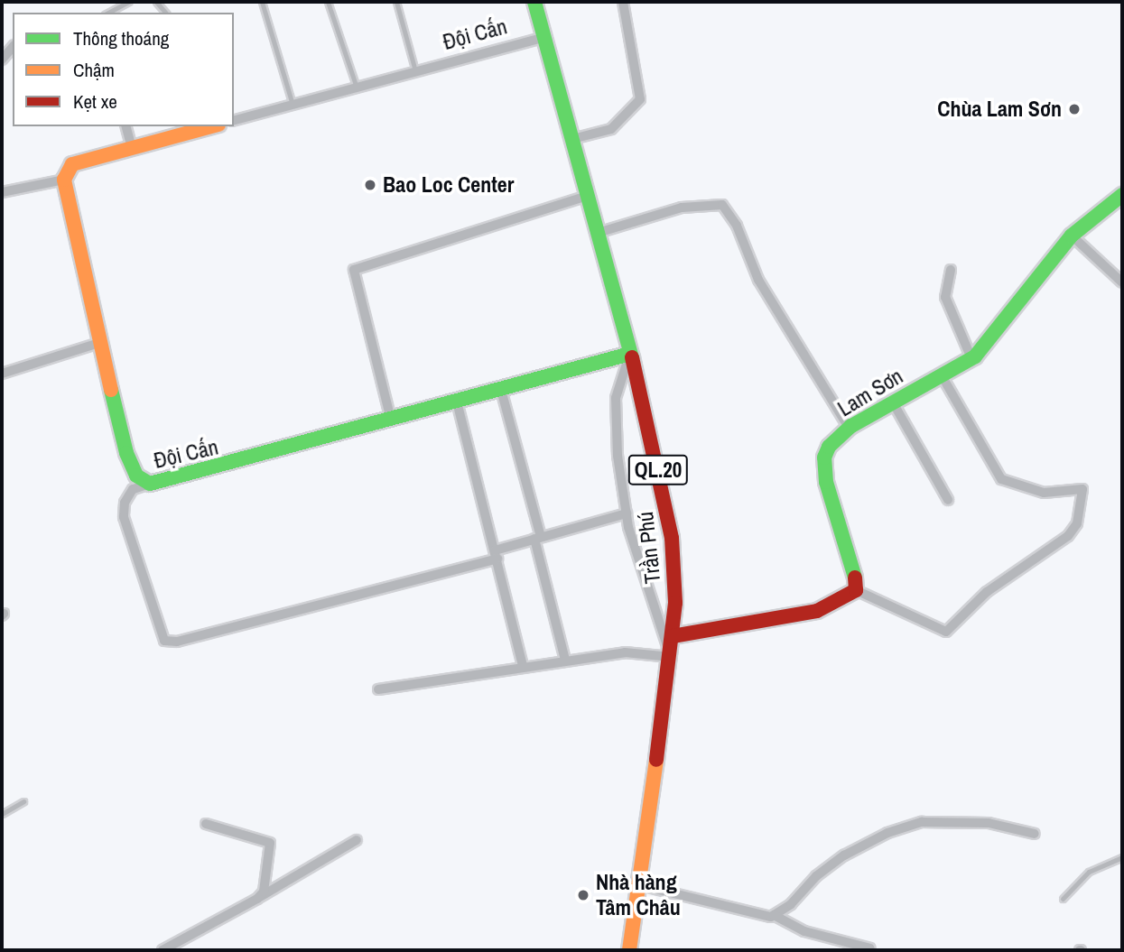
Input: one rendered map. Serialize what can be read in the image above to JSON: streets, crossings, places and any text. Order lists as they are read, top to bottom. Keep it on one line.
{"streets":{"main road":["Đội Cấn","Lam Sơn","QL.20","Trần Phú"]},"crossings":[["Đội Cấn","Trần Phú"]],"places":["Chùa Lam Sơn","Bao Loc Center","Nhà hàng Tâm Châu"],"legend":["Thông thoáng","Chậm","Kẹt xe"]}
